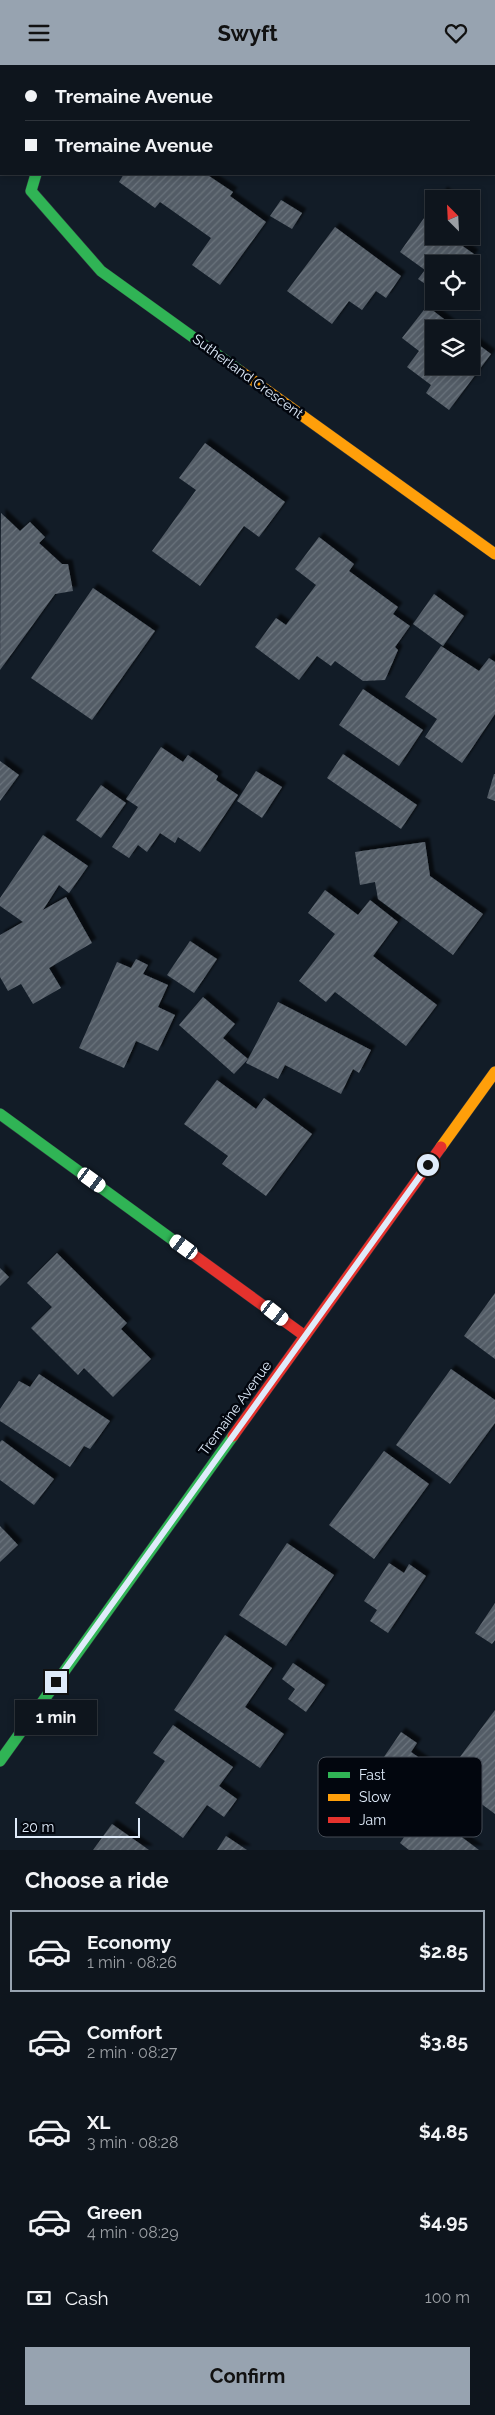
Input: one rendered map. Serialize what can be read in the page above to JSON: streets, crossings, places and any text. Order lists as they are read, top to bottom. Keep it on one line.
{"streets":{"street":["Sutherland Crescent","Tremaine Avenue"]},"legend":["Fast","Slow","Jam"],"scale_bar":"20 m","north":"top left","page":{"header":"Swyft","banner":["Tremaine Avenue","Tremaine Avenue"],"bubble":"1 min","scale":"20 m","heading":"Choose a ride","list":[{"name":"Economy","note":"1 min · 08:26","value":"$2.85"},{"name":"Comfort","note":"2 min · 08:27","value":"$3.85"},{"name":"XL","note":"3 min · 08:28","value":"$4.85"},{"name":"Green","note":"4 min · 08:29","value":"$4.95"}],"pay":["Cash","100 m"],"buttons":"Confirm"}}
